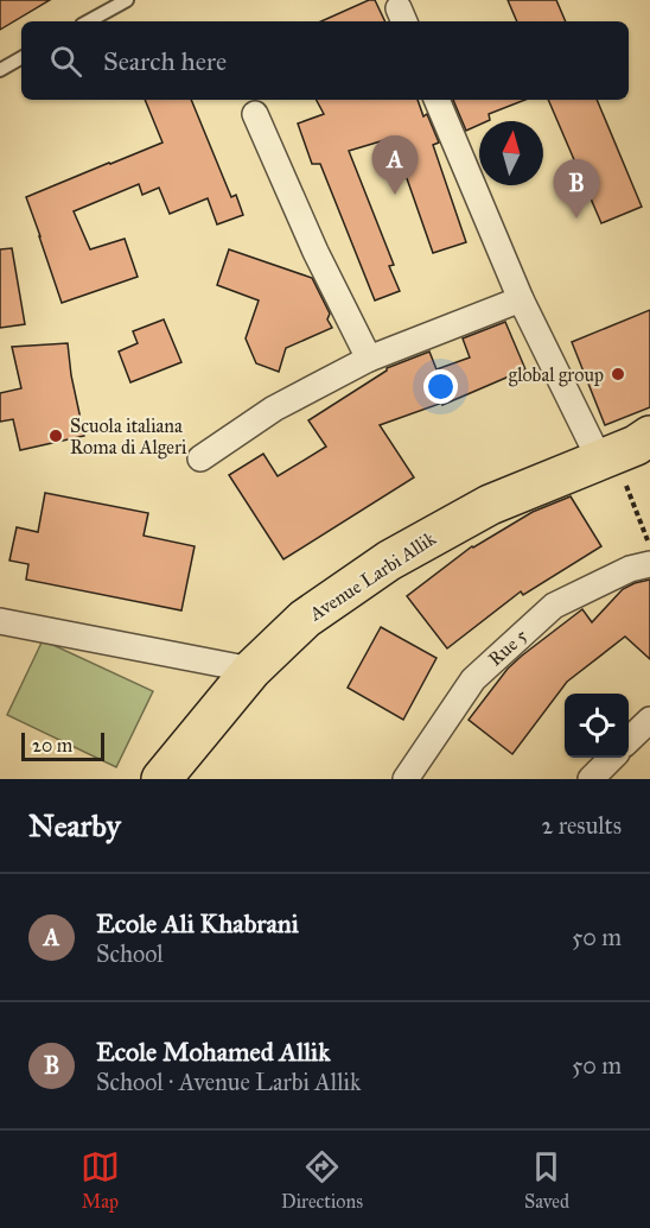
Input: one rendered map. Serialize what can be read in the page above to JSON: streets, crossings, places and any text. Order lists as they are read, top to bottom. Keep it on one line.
{"streets":{"main road":["Avenue Larbi Allik"],"street":["Rue 5"]},"places":["global group","Scuola italiana Roma di Algeri"],"scale_bar":"20 m","north":"top","page":{"search":"Search here","pins":["A","B"],"scale":"20 m","heading":["Nearby","2 results"],"list":[{"mark":"A","name":"Ecole Ali Khabrani","note":"School","value":"50 m"},{"mark":"B","name":"Ecole Mohamed Allik","note":"School · Avenue Larbi Allik","value":"50 m"}],"nav":["Map","Directions","Saved"]}}
